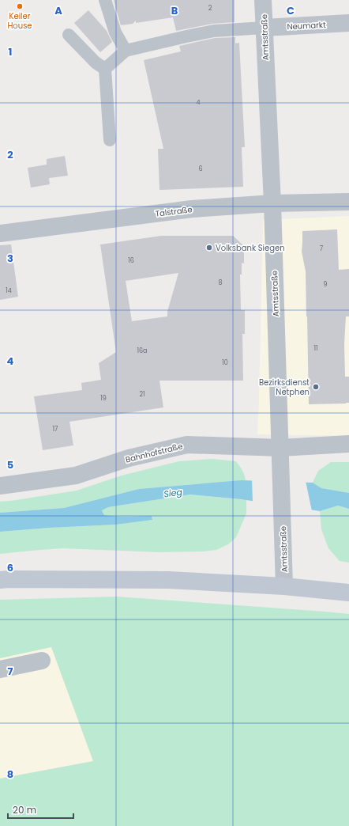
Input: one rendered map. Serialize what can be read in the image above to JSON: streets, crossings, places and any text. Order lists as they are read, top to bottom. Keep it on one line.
{"streets":{"street":["Neumarkt","Amtsstraße","Talstraße","Bahnhofstraße"]},"crossings":[["Neumarkt","Amtsstraße"],["Amtsstraße","Talstraße"],["Amtsstraße","Bahnhofstraße"]],"water":["Sieg"],"places":["Keiler House","Volksbank Siegen","Bezirksdienst Netphen"],"house_numbers":["2","4","6","7","16","8","9","14","11","16a","10","21","19","17"],"scale_bar":"20 m","grid":{"columns":["A","B","C"],"rows":["1","2","3","4","5","6","7","8"]}}
